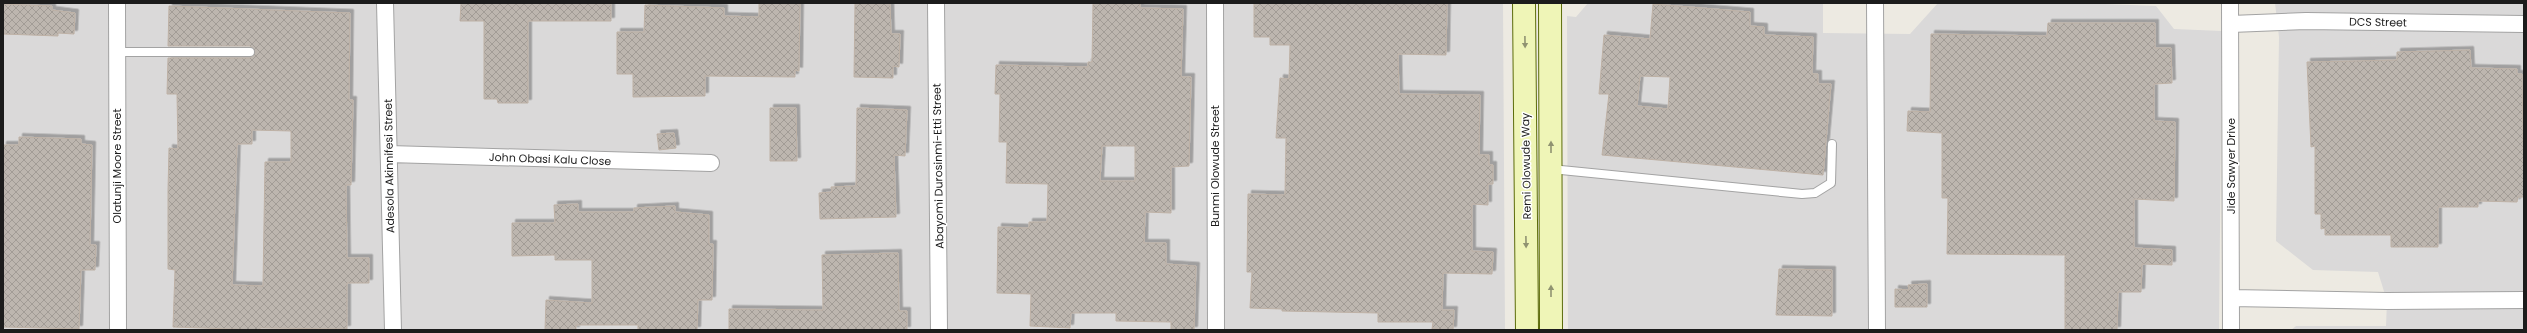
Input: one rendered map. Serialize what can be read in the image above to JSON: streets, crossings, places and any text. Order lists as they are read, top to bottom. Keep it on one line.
{"streets":{"main road":["Remi Olowude Way"],"street":["DCS Street","John Obasi Kalu Close","Olatunji Moore Street","Adesola Akinnifesi Street","Abayomi Durosinmi-Etti Street","Bunmi Olowude Street","Jide Sawyer Drive"]},"crossings":[["DCS Street","Jide Sawyer Drive"],["John Obasi Kalu Close","Adesola Akinnifesi Street"]]}
